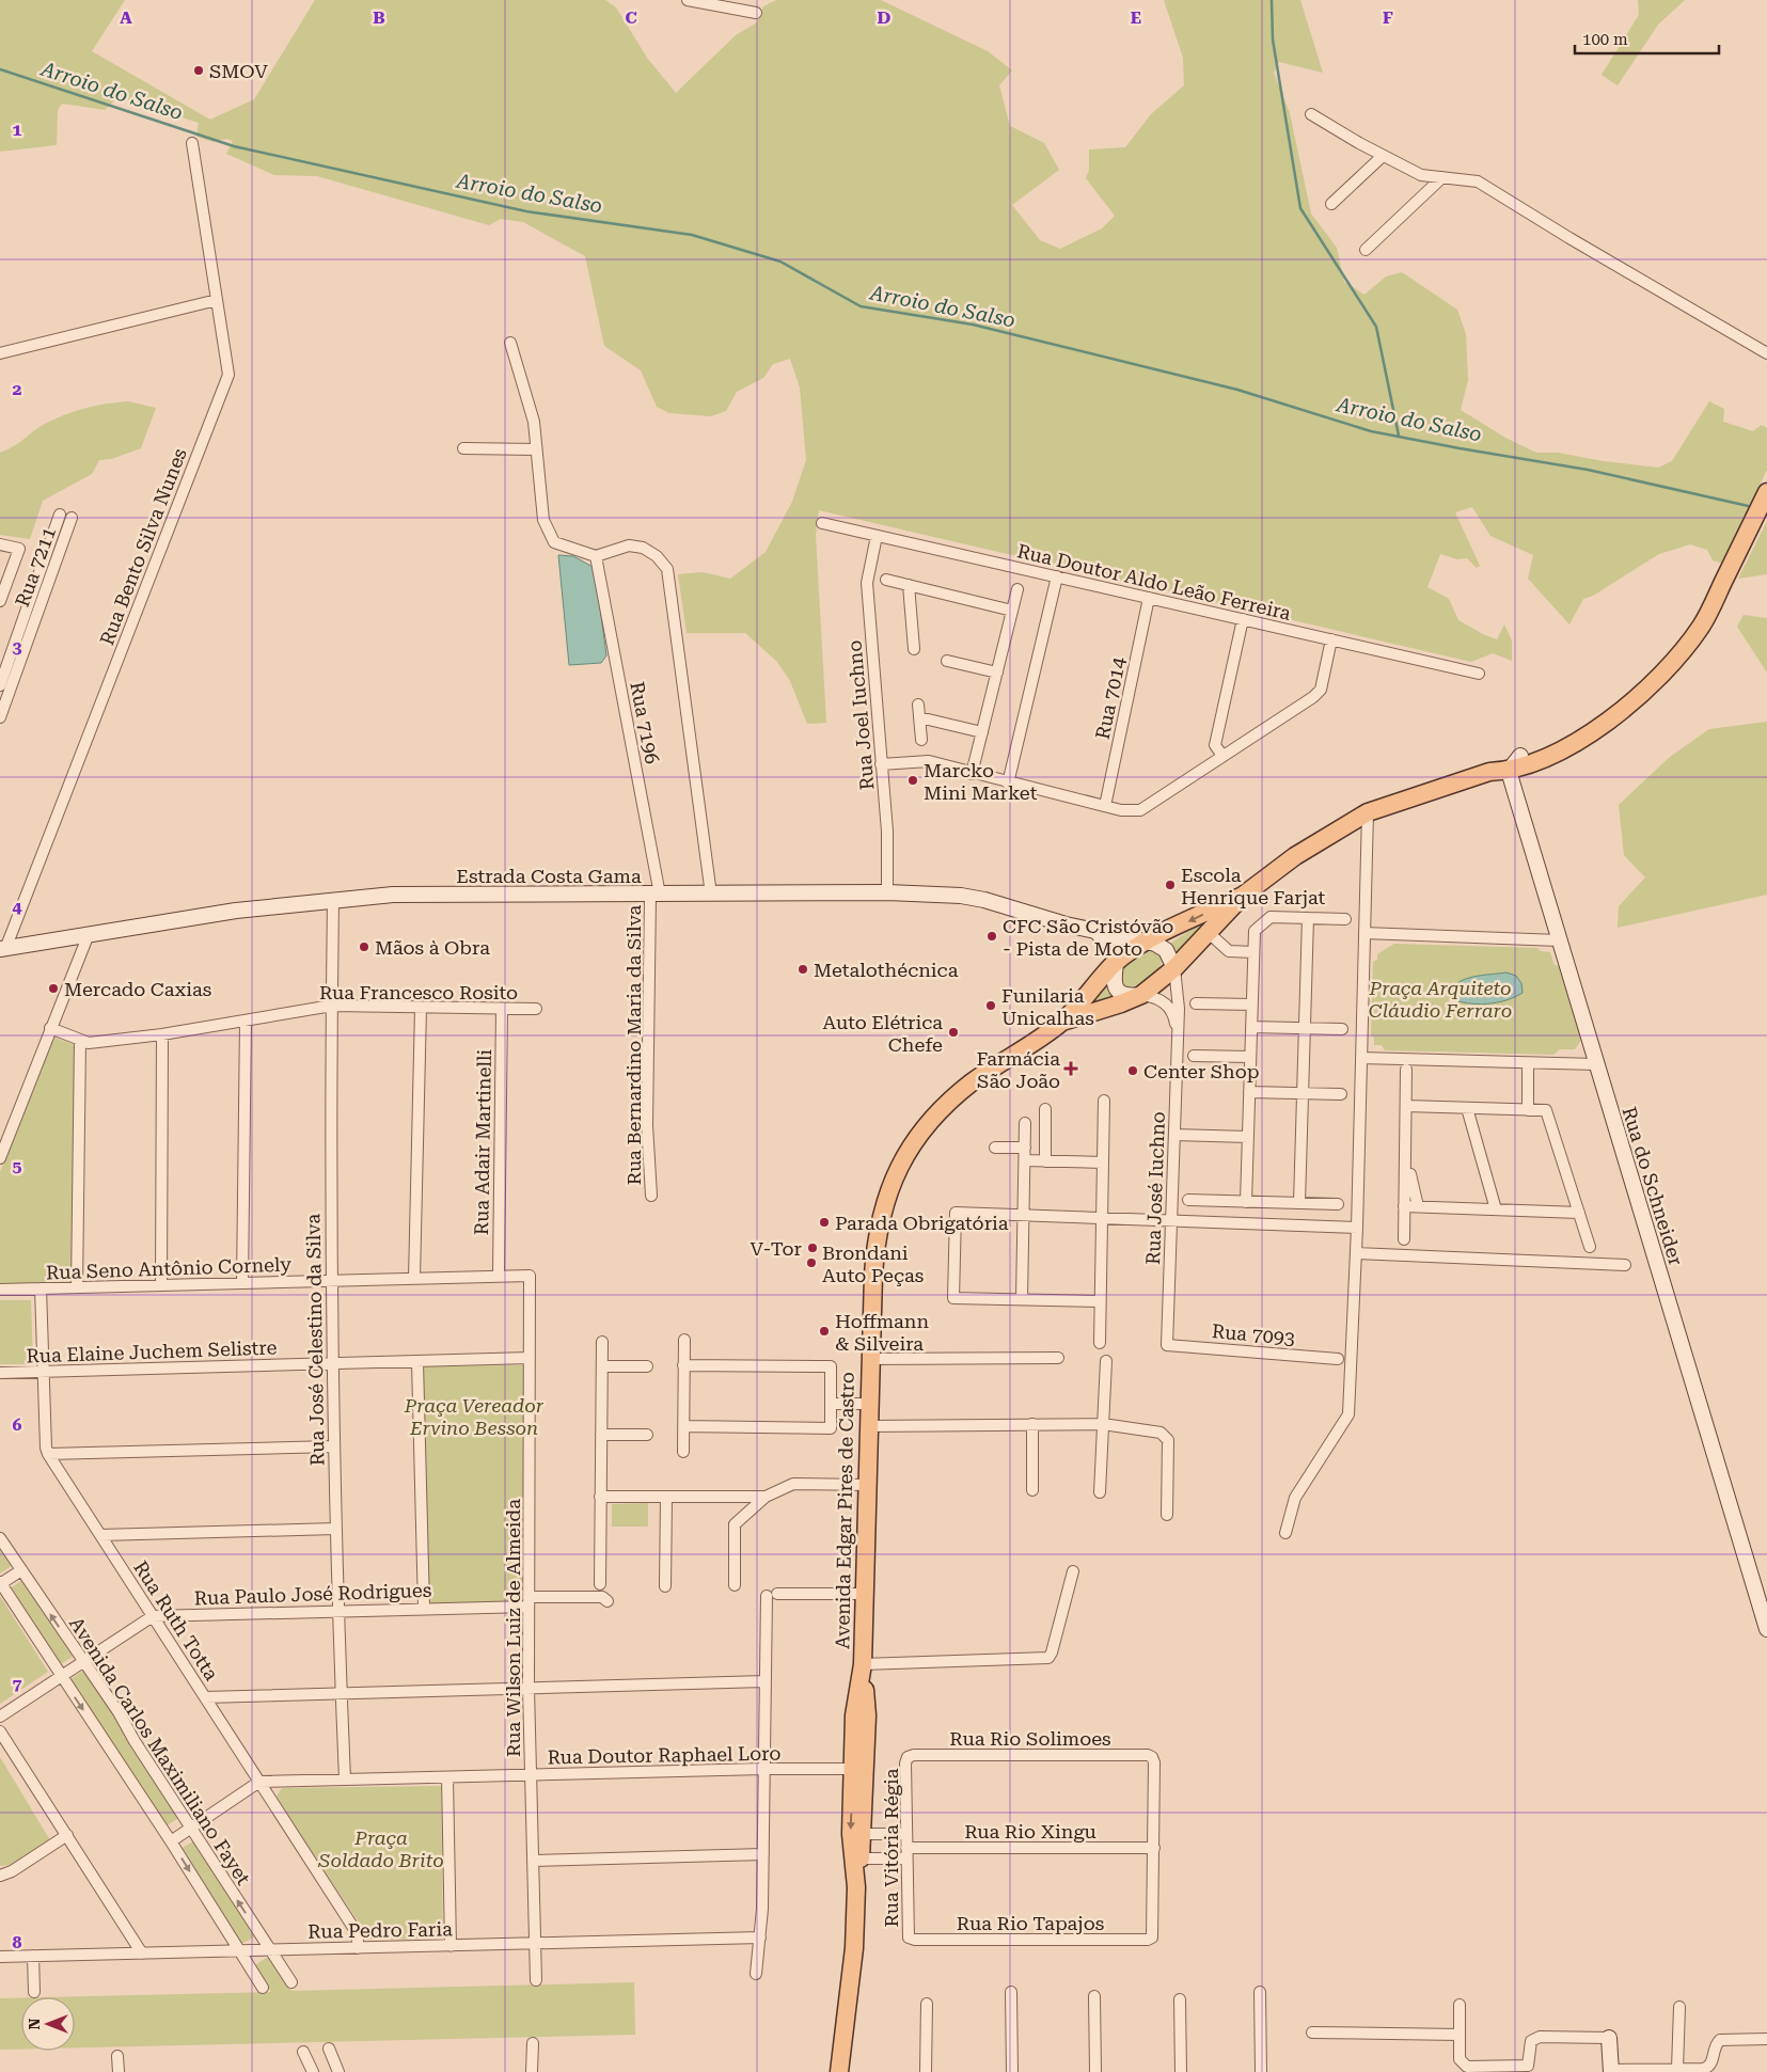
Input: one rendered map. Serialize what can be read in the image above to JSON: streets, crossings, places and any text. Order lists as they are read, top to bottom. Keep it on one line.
{"streets":{"main road":["Estrada Costa Gama","Rua do Schneider","Avenida Edgar Pires de Castro"],"street":["Rua Bento Silva Nunes","Rua 7211","Rua Doutor Aldo Leão Ferreira","Rua 7014","Rua Joel Iuchno","Rua 7196","Rua Francesco Rosito","Rua Bernardino Maria da Silva","Rua Adair Martinelli","Rua José Iuchno","Rua Seno Antônio Cornely","Rua 7093","Rua José Celestino da Silva","Rua Elaine Juchem Selistre","Rua Paulo José Rodrigues","Rua Ruth Totta","Rua Wilson Luiz de Almeida","Rua Rio Solimoes","Avenida Carlos Maximiliano Fayet","Rua Doutor Raphael Loro","Rua Rio Xingu","Rua Vitória Régia","Rua Rio Tapajos","Rua Pedro Faria"]},"crossings":[["Rua Bento Silva Nunes","Estrada Costa Gama"],["Rua Doutor Aldo Leão Ferreira","Rua 7014"],["Rua Doutor Aldo Leão Ferreira","Rua Joel Iuchno"],["Rua Joel Iuchno","Estrada Costa Gama"],["Rua 7196","Estrada Costa Gama"],["Rua 7196","Rua Bernardino Maria da Silva"],["Estrada Costa Gama","Rua Bernardino Maria da Silva"],["Estrada Costa Gama","Rua José Iuchno"],["Estrada Costa Gama","Rua José Celestino da Silva"],["Estrada Costa Gama","Avenida Edgar Pires de Castro"],["Rua Francesco Rosito","Rua Adair Martinelli"],["Rua Francesco Rosito","Rua José Celestino da Silva"],["Rua Adair Martinelli","Rua Seno Antônio Cornely"],["Rua do Schneider","Avenida Edgar Pires de Castro"],["Rua José Iuchno","Rua 7093"],["Rua José Iuchno","Avenida Edgar Pires de Castro"],["Rua Seno Antônio Cornely","Rua José Celestino da Silva"],["Rua Seno Antônio Cornely","Rua Ruth Totta"],["Rua Seno Antônio Cornely","Rua Wilson Luiz de Almeida"],["Rua José Celestino da Silva","Rua Elaine Juchem Selistre"],["Rua José Celestino da Silva","Rua Paulo José Rodrigues"],["Rua José Celestino da Silva","Rua Doutor Raphael Loro"],["Rua Elaine Juchem Selistre","Rua Ruth Totta"],["Rua Elaine Juchem Selistre","Rua Wilson Luiz de Almeida"],["Avenida Edgar Pires de Castro","Rua Doutor Raphael Loro"],["Avenida Edgar Pires de Castro","Rua Rio Xingu"],["Rua Paulo José Rodrigues","Rua Ruth Totta"],["Rua Paulo José Rodrigues","Rua Wilson Luiz de Almeida"],["Rua Ruth Totta","Rua Doutor Raphael Loro"],["Rua Ruth Totta","Rua Pedro Faria"],["Rua Wilson Luiz de Almeida","Rua Doutor Raphael Loro"],["Rua Wilson Luiz de Almeida","Rua Pedro Faria"],["Rua Rio Solimoes","Rua Rio Xingu"],["Rua Rio Solimoes","Rua Vitória Régia"],["Rua Rio Solimoes","Rua Rio Tapajos"],["Avenida Carlos Maximiliano Fayet","Rua Pedro Faria"],["Rua Rio Xingu","Rua Vitória Régia"],["Rua Rio Xingu","Rua Rio Tapajos"],["Rua Vitória Régia","Rua Rio Tapajos"]],"water":["Arroio do Salso"],"parks":["Praça Arquiteto Cláudio Ferraro","Praça Vereador Ervino Besson","Praça Soldado Brito"],"places":{"other":["SMOV","Marcko Mini Market","Escola Henrique Farjat","CFC São Cristóvão - Pista de Moto","Mãos à Obra","Metalothécnica","Mercado Caxias","Funilaria Unicalhas","Auto Elétrica Chefe","Center Shop","Parada Obrigatória","V-Tor","Brondani Auto Peças","Hoffmann & Silveira"],"health":["Farmácia São João"]},"scale_bar":"100 m","north":"left","grid":{"columns":["A","B","C","D","E","F"],"rows":["1","2","3","4","5","6","7","8"]}}
